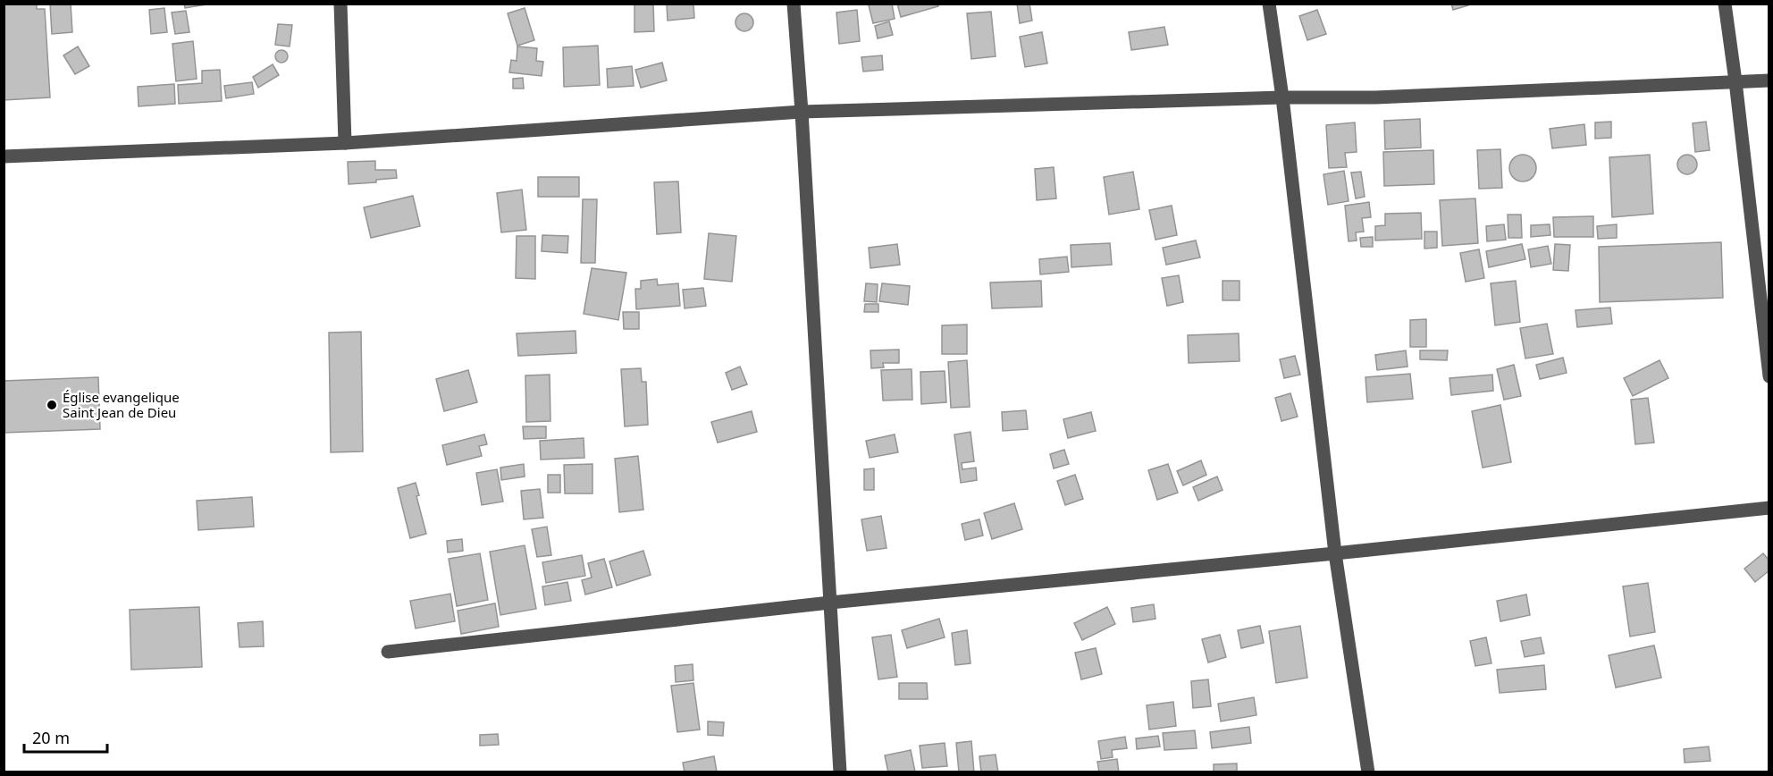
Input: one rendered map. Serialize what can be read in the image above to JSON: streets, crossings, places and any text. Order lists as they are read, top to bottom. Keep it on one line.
{"places":["Église evangelique Saint Jean de Dieu"],"scale_bar":"20 m"}
